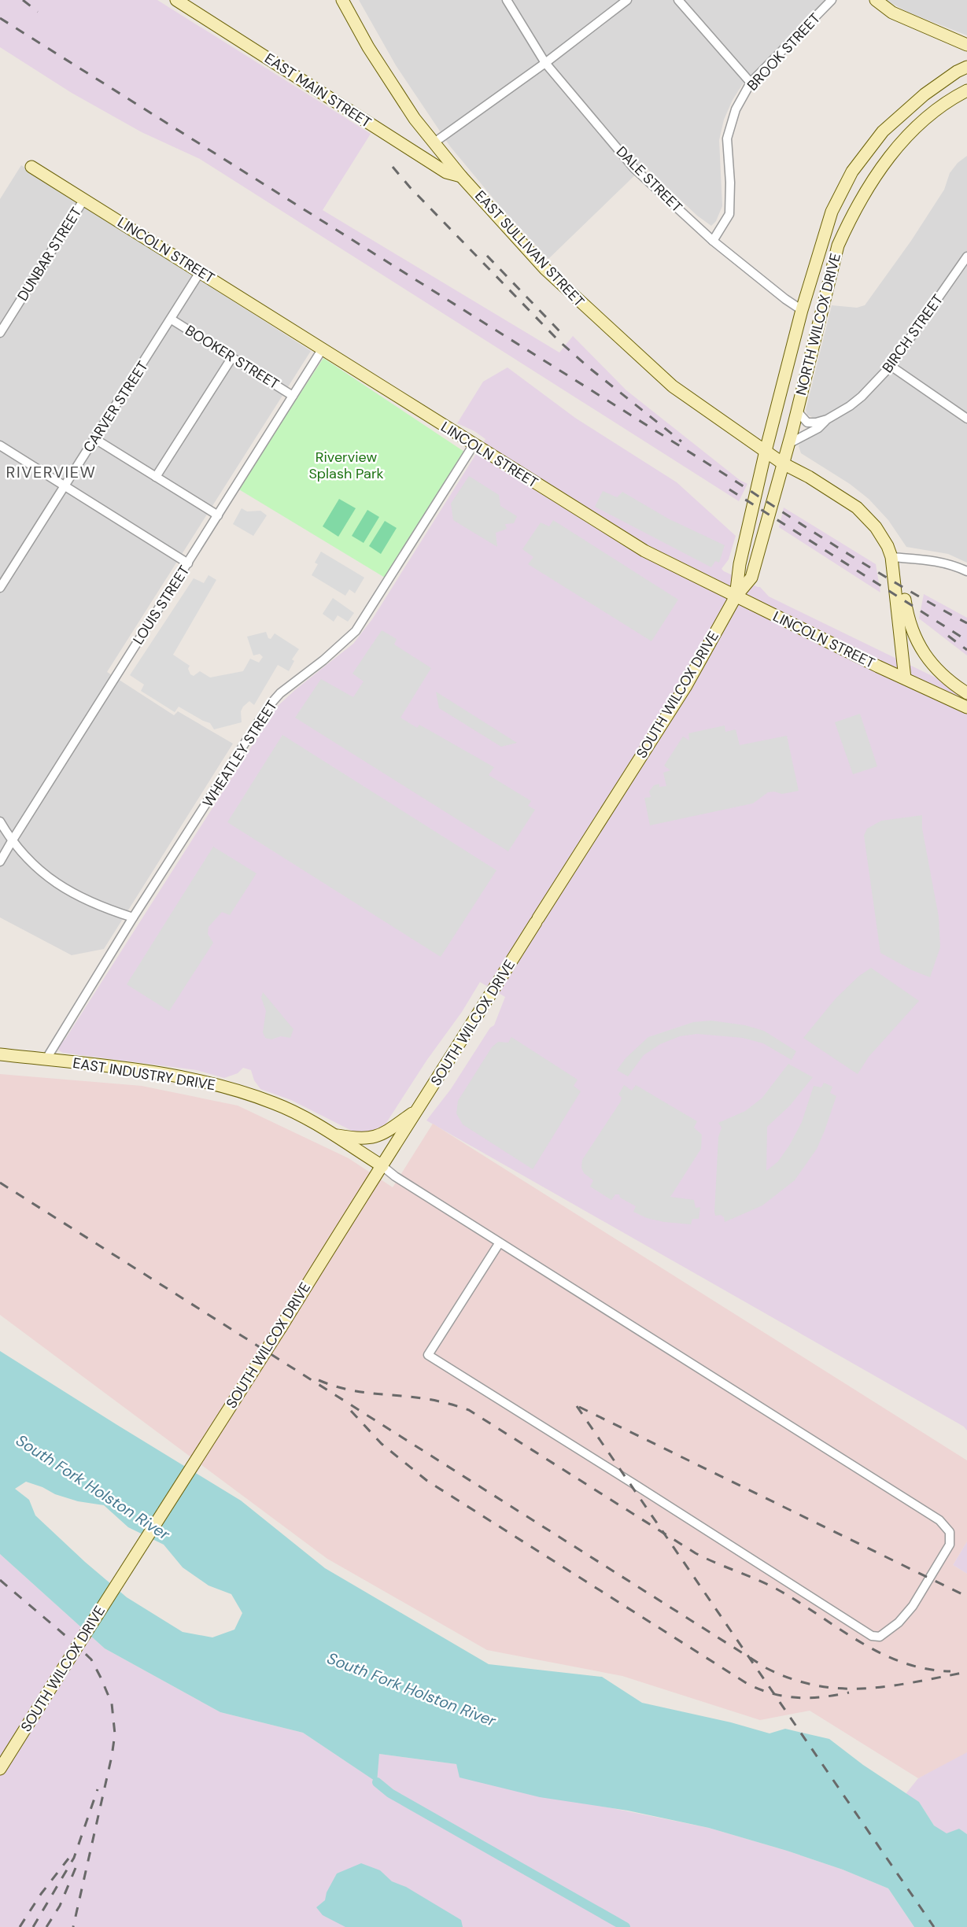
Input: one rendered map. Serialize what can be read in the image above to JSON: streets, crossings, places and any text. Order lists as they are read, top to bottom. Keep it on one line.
{"streets":{"main road":["EAST MAIN STREET","EAST SULLIVAN STREET","LINCOLN STREET","NORTH WILCOX DRIVE","SOUTH WILCOX DRIVE","EAST INDUSTRY DRIVE"],"street":["BROOK STREET","DALE STREET","DUNBAR STREET","BIRCH STREET","BOOKER STREET","CARVER STREET","LOUIS STREET","WHEATLEY STREET"]},"crossings":[["BROOK STREET","DALE STREET"],["EAST MAIN STREET","EAST SULLIVAN STREET"],["DALE STREET","NORTH WILCOX DRIVE"],["EAST SULLIVAN STREET","NORTH WILCOX DRIVE"],["EAST SULLIVAN STREET","SOUTH WILCOX DRIVE"],["LINCOLN STREET","DUNBAR STREET"],["LINCOLN STREET","NORTH WILCOX DRIVE"],["LINCOLN STREET","CARVER STREET"],["LINCOLN STREET","LOUIS STREET"],["LINCOLN STREET","SOUTH WILCOX DRIVE"],["LINCOLN STREET","WHEATLEY STREET"],["NORTH WILCOX DRIVE","BIRCH STREET"],["NORTH WILCOX DRIVE","SOUTH WILCOX DRIVE"],["BOOKER STREET","CARVER STREET"],["BOOKER STREET","LOUIS STREET"],["SOUTH WILCOX DRIVE","EAST INDUSTRY DRIVE"],["WHEATLEY STREET","EAST INDUSTRY DRIVE"]],"districts":["RIVERVIEW"],"water":["South Fork Holston River"],"parks":["Riverview Splash Park"]}
